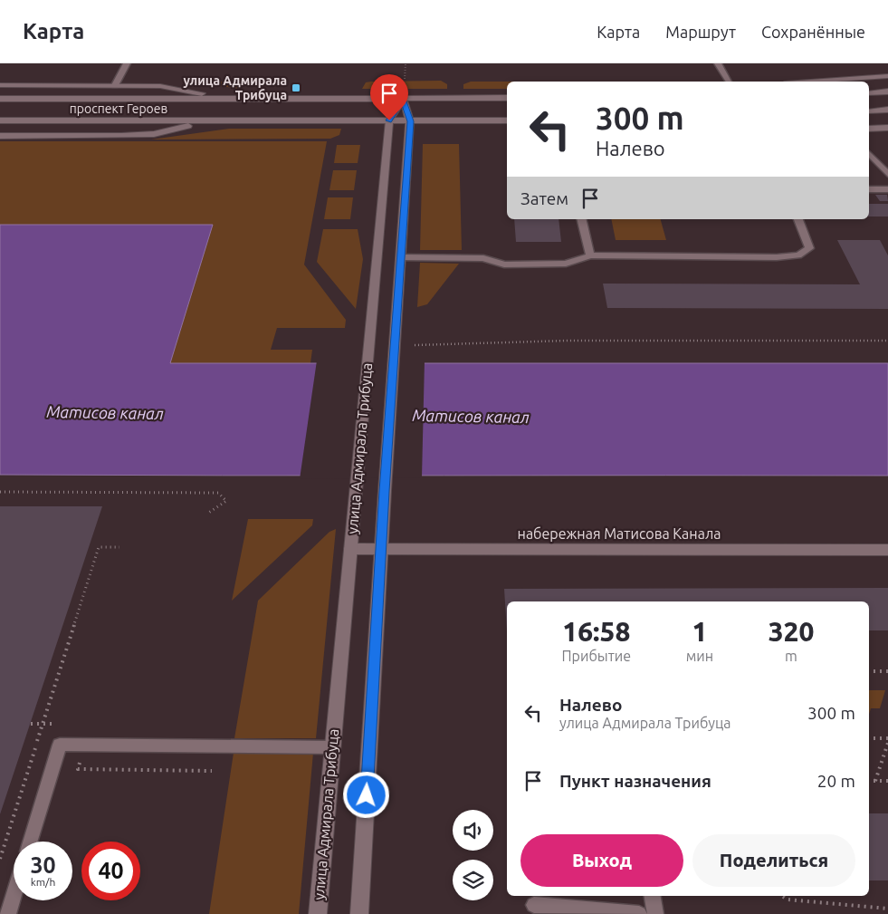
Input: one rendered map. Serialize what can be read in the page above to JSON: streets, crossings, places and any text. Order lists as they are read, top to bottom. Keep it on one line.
{"streets":{"street":["проспект Героев","улица Адмирала Трибуца","набережная Матисова Канала"]},"crossings":[["проспект Героев","улица Адмирала Трибуца"],["улица Адмирала Трибуца","набережная Матисова Канала"]],"water":["Матисов канал"],"places":{"transit":["улица Адмирала Трибуца"]},"page":{"header":"Карта","nav":["Карта","Маршрут","Сохранённые"],"turn":["300 m","Налево"],"then":"Затем","eta":["16:58","Прибытие","1","мин","320","m"],"list":[{"name":"Налево","note":"улица Адмирала Трибуца","value":"300 m"},{"name":"Пункт назначения","value":"20 m"}],"buttons":["Выход","Поделиться"],"speed":"30 km/h","limit":"40"}}
